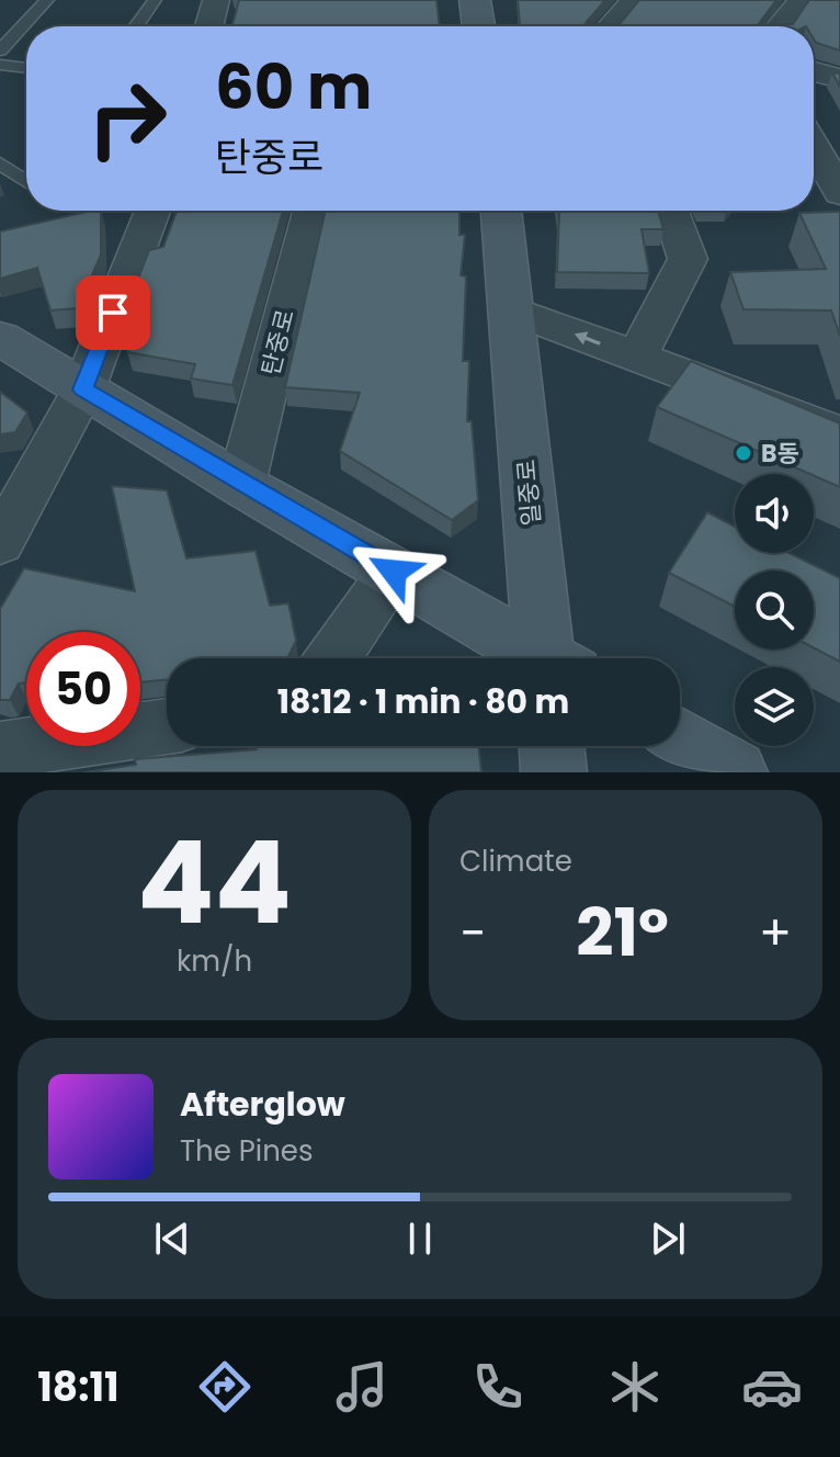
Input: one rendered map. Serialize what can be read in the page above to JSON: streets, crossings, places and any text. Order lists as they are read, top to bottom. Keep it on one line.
{"streets":{"street":["탄중로","일중로"]},"places":["B동"],"page":{"turn":["60 m","탄중로"],"limit":"50","trip":"18:12 · 1 min · 80 m","tile":[["44","km/h"],"Climate"],"heat":["−","21°","+"],"song":["Afterglow","The Pines"],"tabs":"18:11"}}
